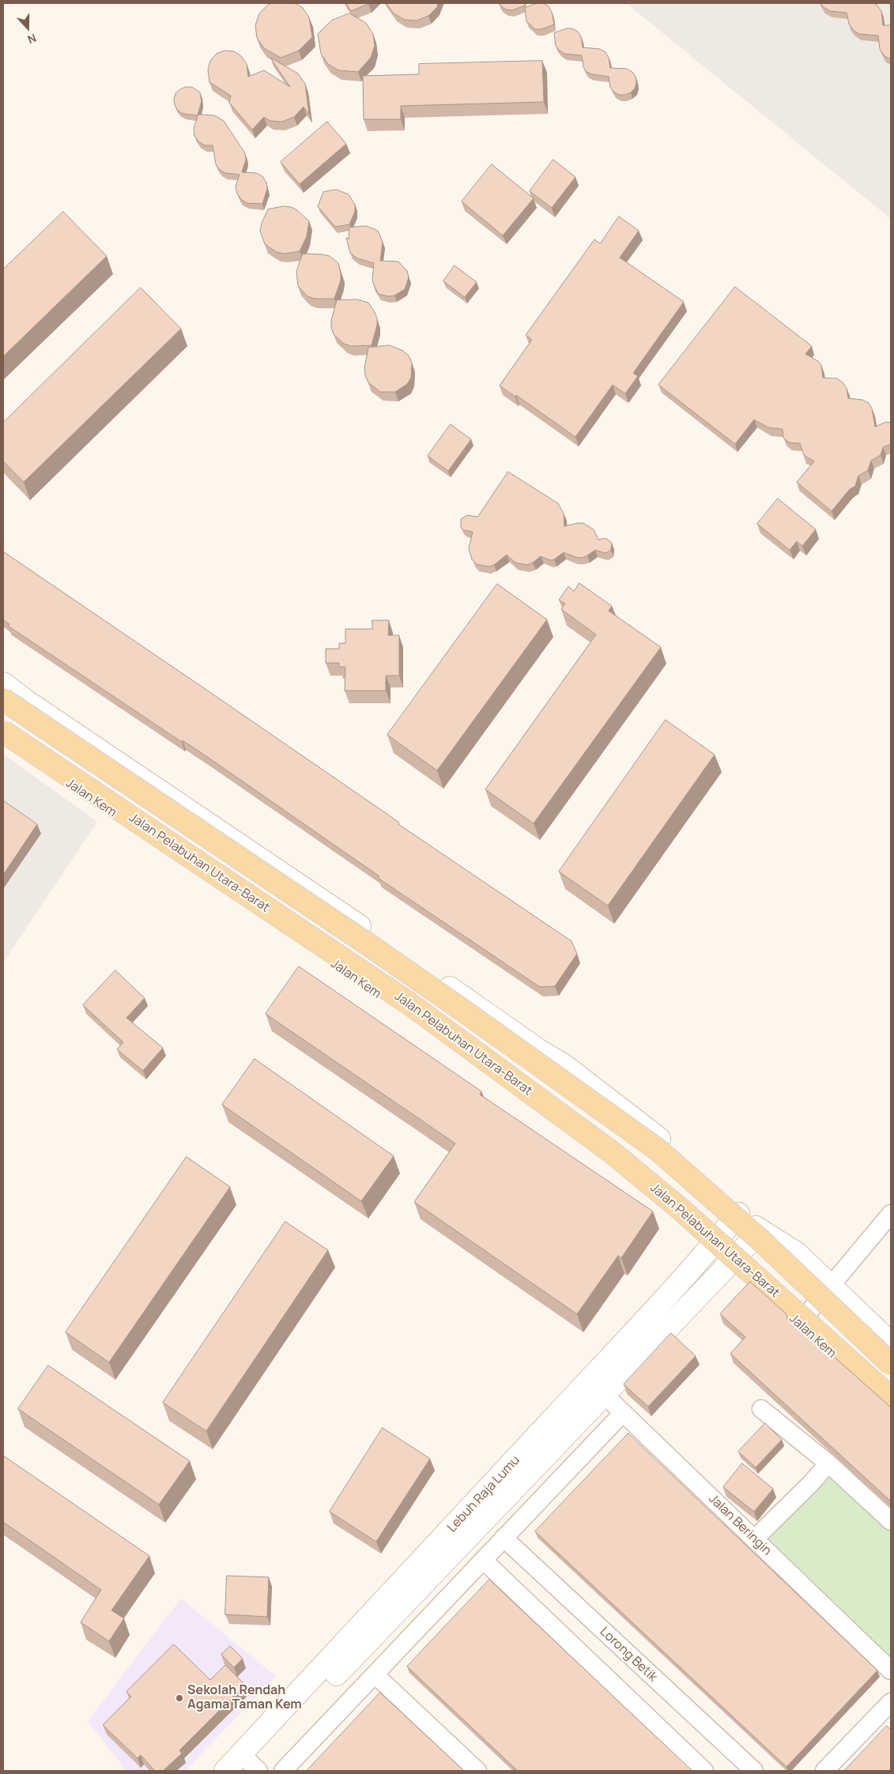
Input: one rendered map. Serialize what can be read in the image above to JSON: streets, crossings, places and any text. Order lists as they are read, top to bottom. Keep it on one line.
{"streets":{"main road":["Jalan Pelabuhan Utara-Barat"],"street":["Jalan Kem","Lebuh Raja Lumu","Jalan Beringin","Lorong Betik"]},"crossings":[["Jalan Kem","Lebuh Raja Lumu"],["Lebuh Raja Lumu","Jalan Beringin"]],"places":["Sekolah Rendah Agama Taman Kem"],"north":"bottom"}
